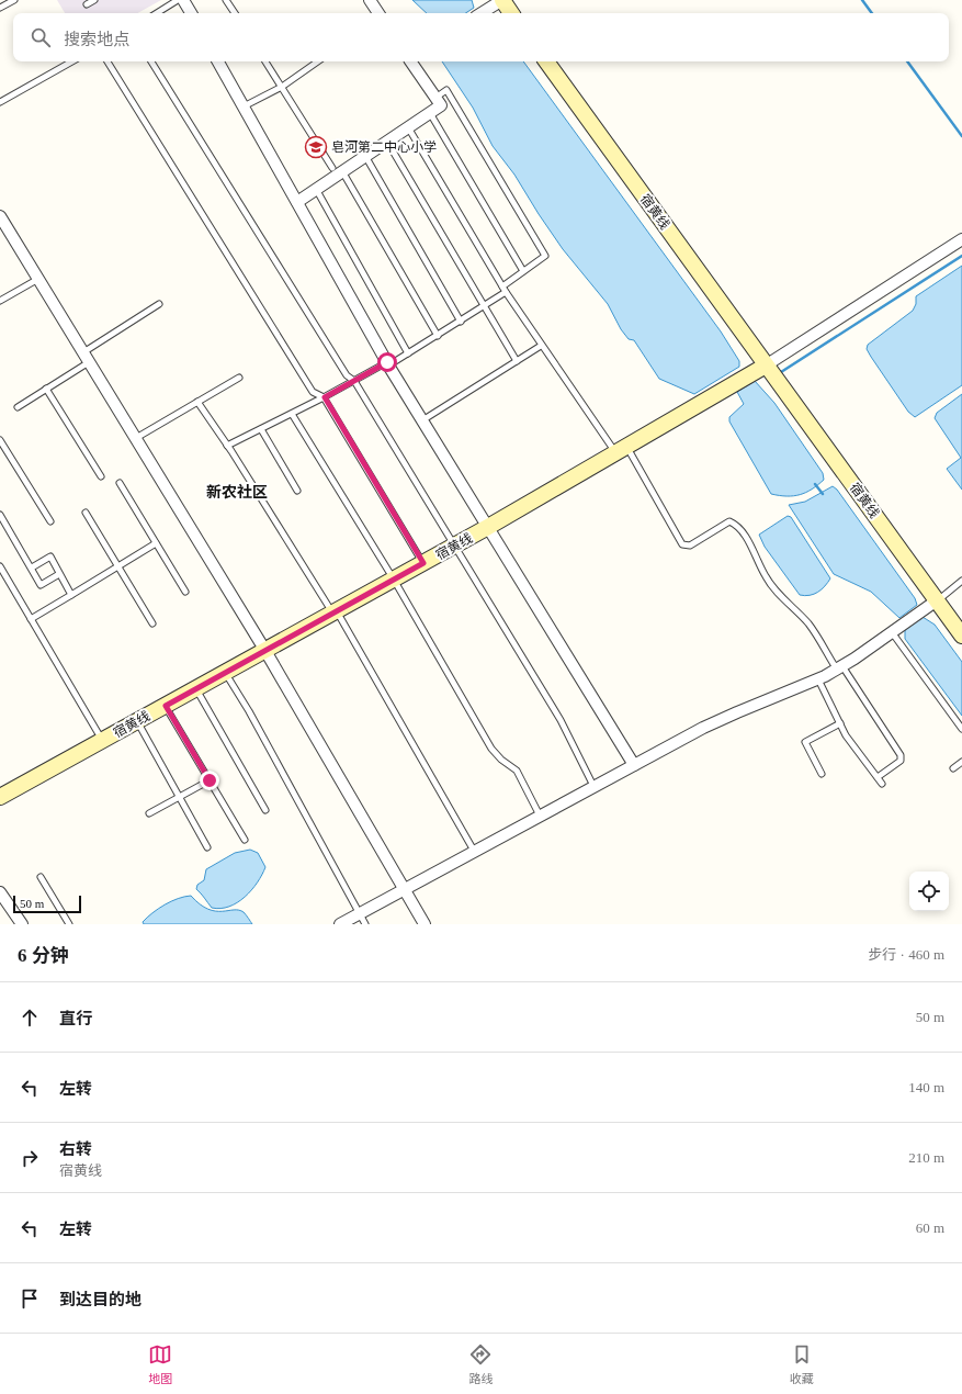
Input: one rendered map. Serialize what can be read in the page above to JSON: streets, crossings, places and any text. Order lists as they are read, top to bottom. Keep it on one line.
{"streets":{"main road":["宿黄线"]},"districts":["新农社区"],"places":{"school or university":["皂河第二中心小学"]},"scale_bar":"50 m","page":{"search":"搜索地点","scale":"50 m","heading":["6 分钟","步行 · 460 m"],"list":[["直行","50 m"],["左转","140 m"],["右转","宿黄线","210 m"],["左转","60 m"],"到达目的地"],"nav":["地图","路线","收藏"]}}
